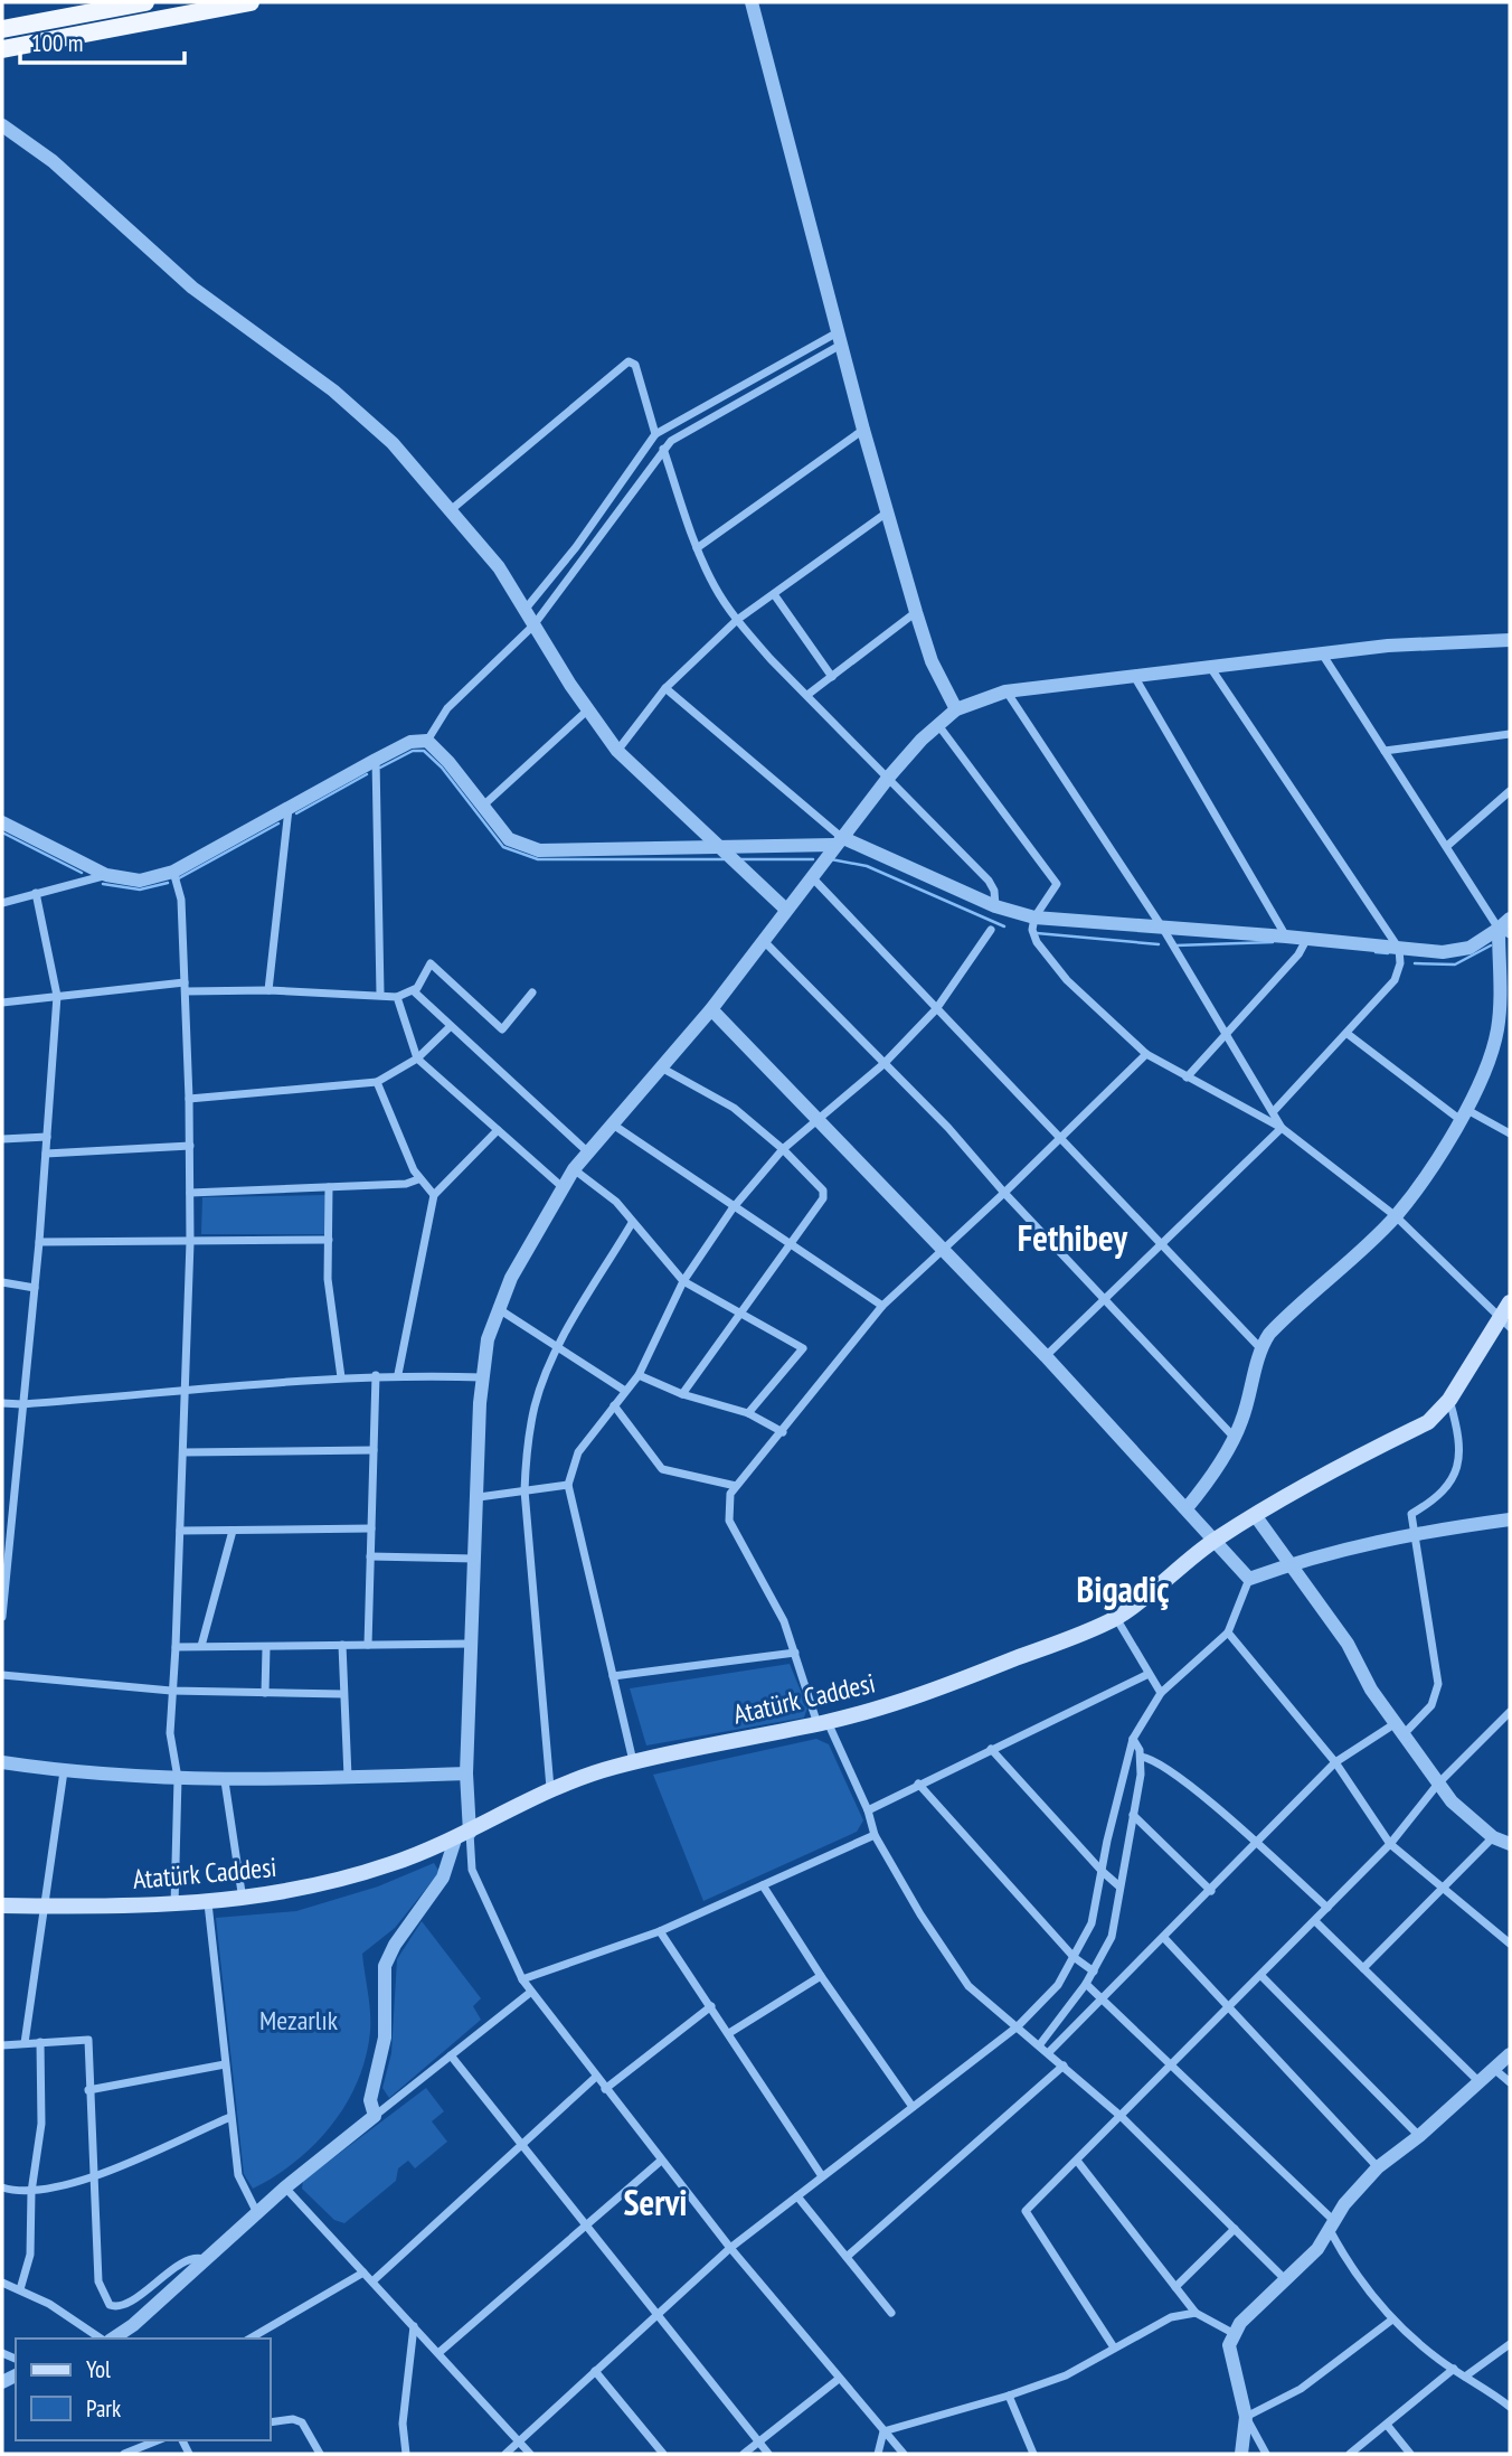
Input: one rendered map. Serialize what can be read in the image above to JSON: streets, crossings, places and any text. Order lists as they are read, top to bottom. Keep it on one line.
{"streets":{"main road":["Atatürk Caddesi"]},"districts":["Fethibey","Bigadiç","Servi"],"parks":["Mezarlık"],"legend":["Yol","Park"],"scale_bar":"100 m"}
